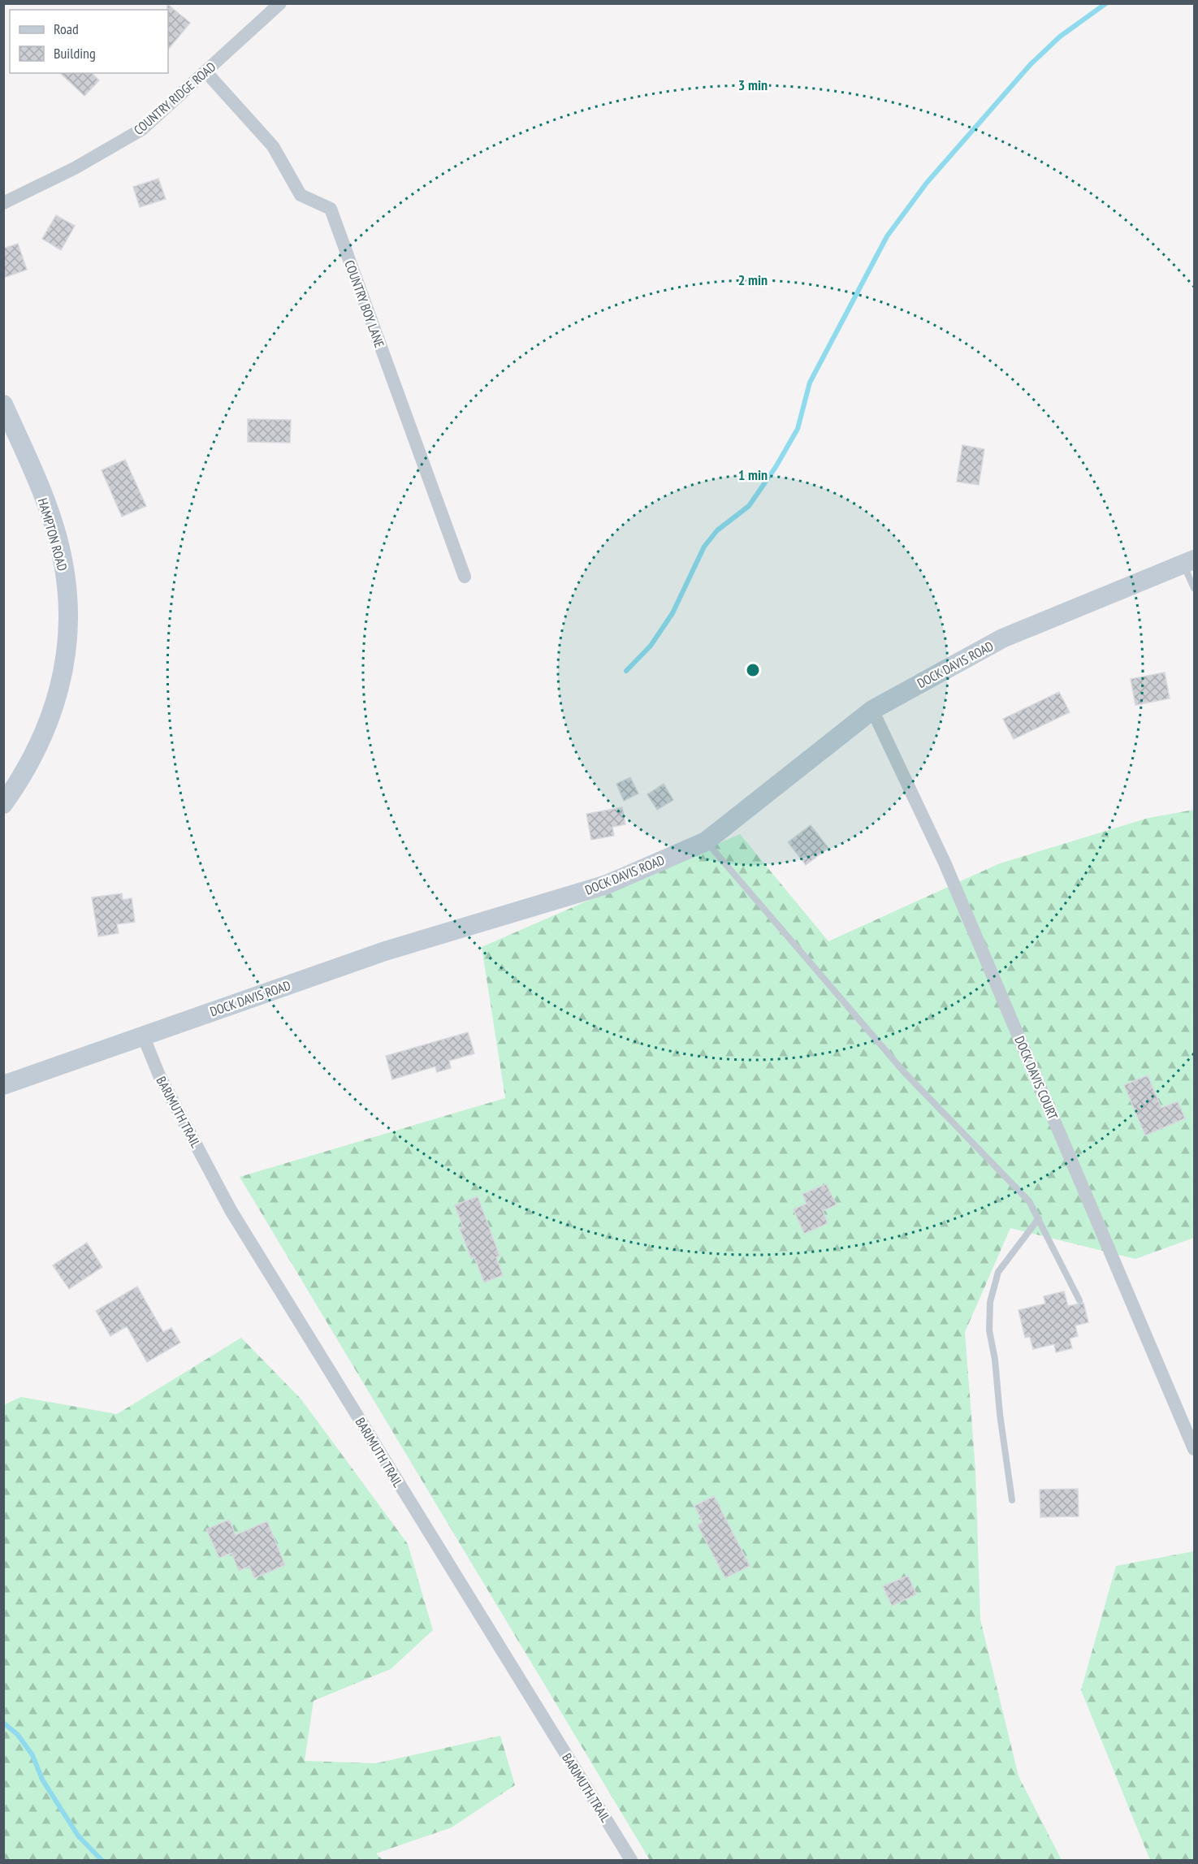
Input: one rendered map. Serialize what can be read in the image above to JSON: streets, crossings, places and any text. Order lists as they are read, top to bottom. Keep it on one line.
{"streets":{"street":["COUNTRY RIDGE ROAD","COUNTRY BOY LANE","HAMPTON ROAD","DOCK DAVIS ROAD","DOCK DAVIS COURT","BARJMUTH TRAIL"]},"crossings":[["COUNTRY RIDGE ROAD","COUNTRY BOY LANE"],["DOCK DAVIS ROAD","DOCK DAVIS COURT"],["DOCK DAVIS ROAD","BARJMUTH TRAIL"]],"legend":["Road","Building"],"rings":["3 min","2 min","1 min"]}
